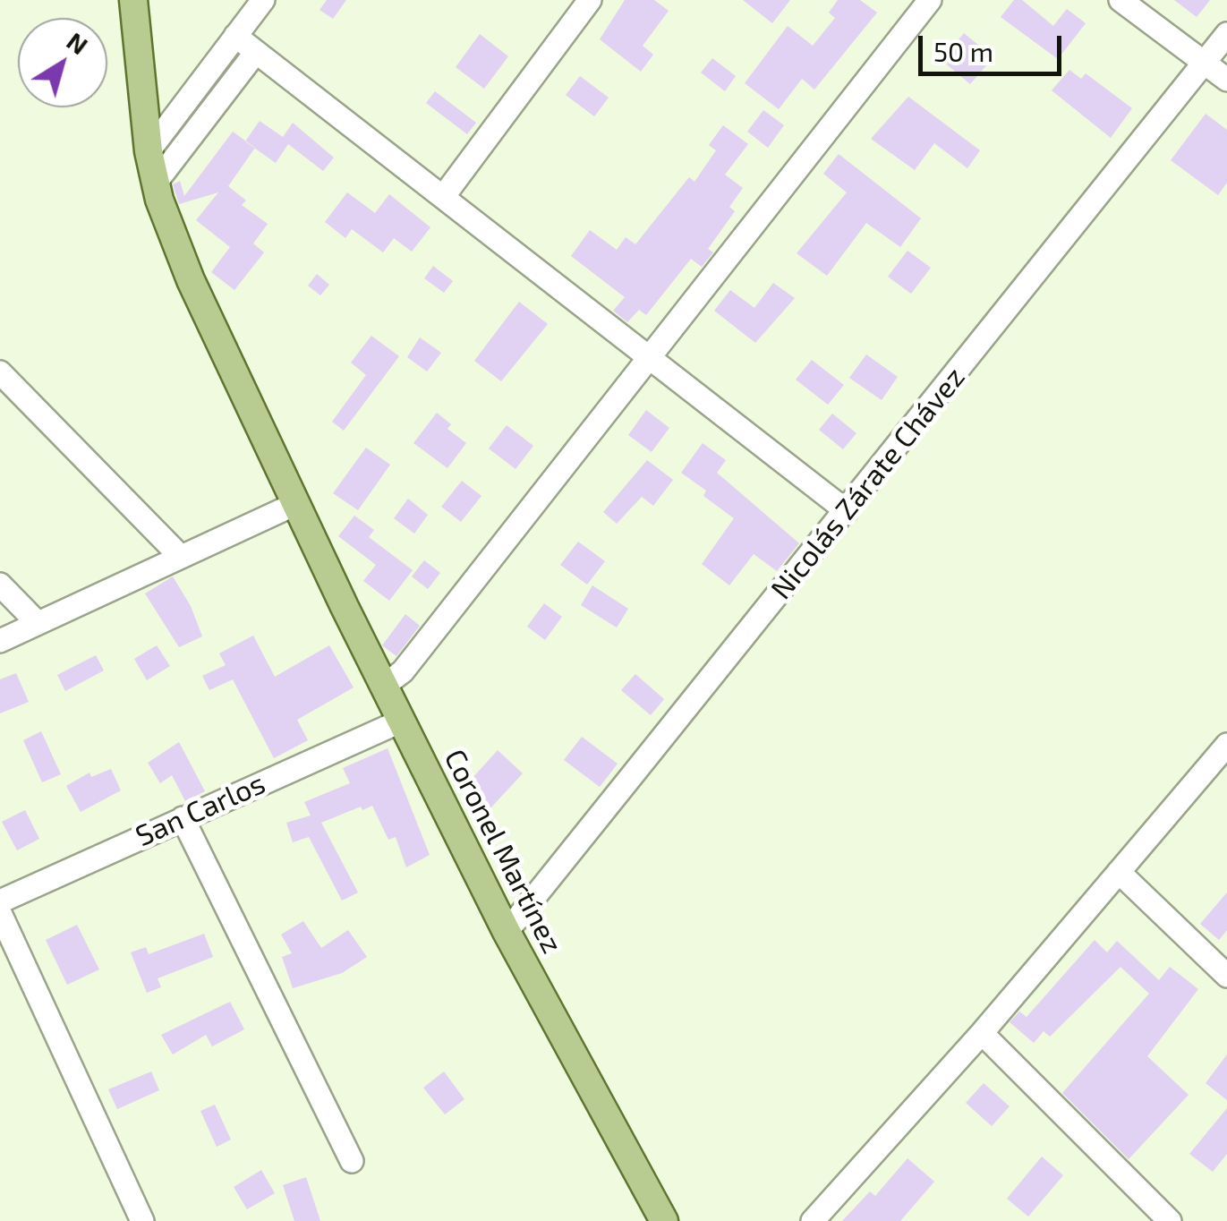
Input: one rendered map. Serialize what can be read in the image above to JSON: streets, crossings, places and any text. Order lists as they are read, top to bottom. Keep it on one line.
{"streets":{"main road":["Coronel Martínez"],"street":["Nicolás Zárate Chávez","San Carlos"]},"crossings":[["Nicolás Zárate Chávez","Coronel Martínez"],["San Carlos","Coronel Martínez"]],"scale_bar":"50 m","north":"top right"}
